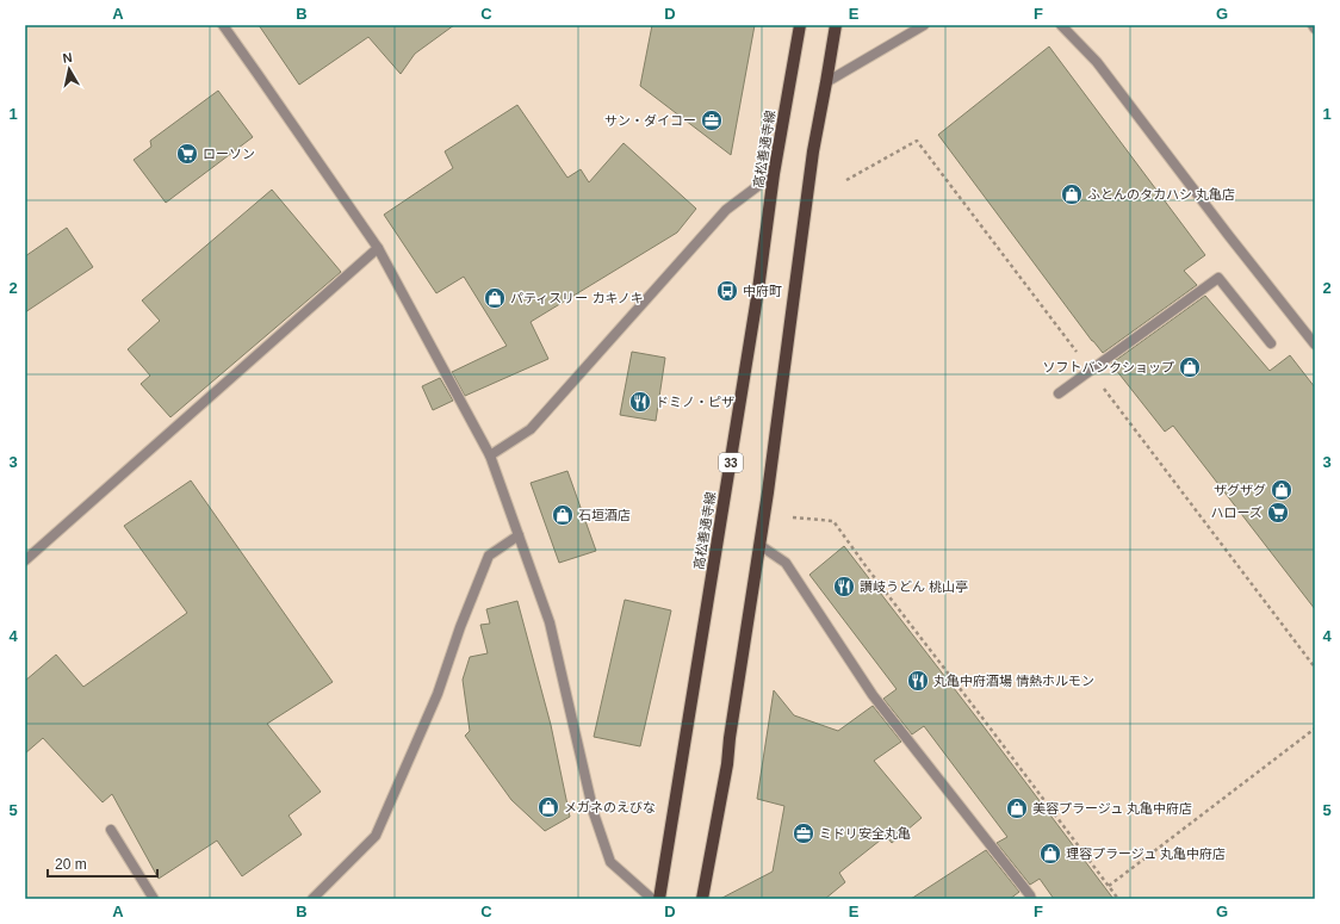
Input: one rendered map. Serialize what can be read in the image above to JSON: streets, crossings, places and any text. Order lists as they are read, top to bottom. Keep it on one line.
{"streets":{"main road":["高松善通寺線","33"]},"places":{"office":["サン・ダイコー","ミドリ安全丸亀"],"supermarket":["ローソン","ハローズ"],"shop":["ふとんのタカハシ 丸亀店","パティスリー カキノキ","ソフトバンクショップ","ザグザグ","石垣酒店","メガネのえびな","美容プラージュ 丸亀中府店","理容プラージュ 丸亀中府店"],"bus stop":["中府町"],"restaurant":["ドミノ・ピザ","讃岐うどん 桃山亭","丸亀中府酒場 情熱ホルモン"]},"scale_bar":"20 m","north":"top","grid":{"columns":["A","B","C","D","E","F","G"],"rows":["1","2","3","4","5"]}}
